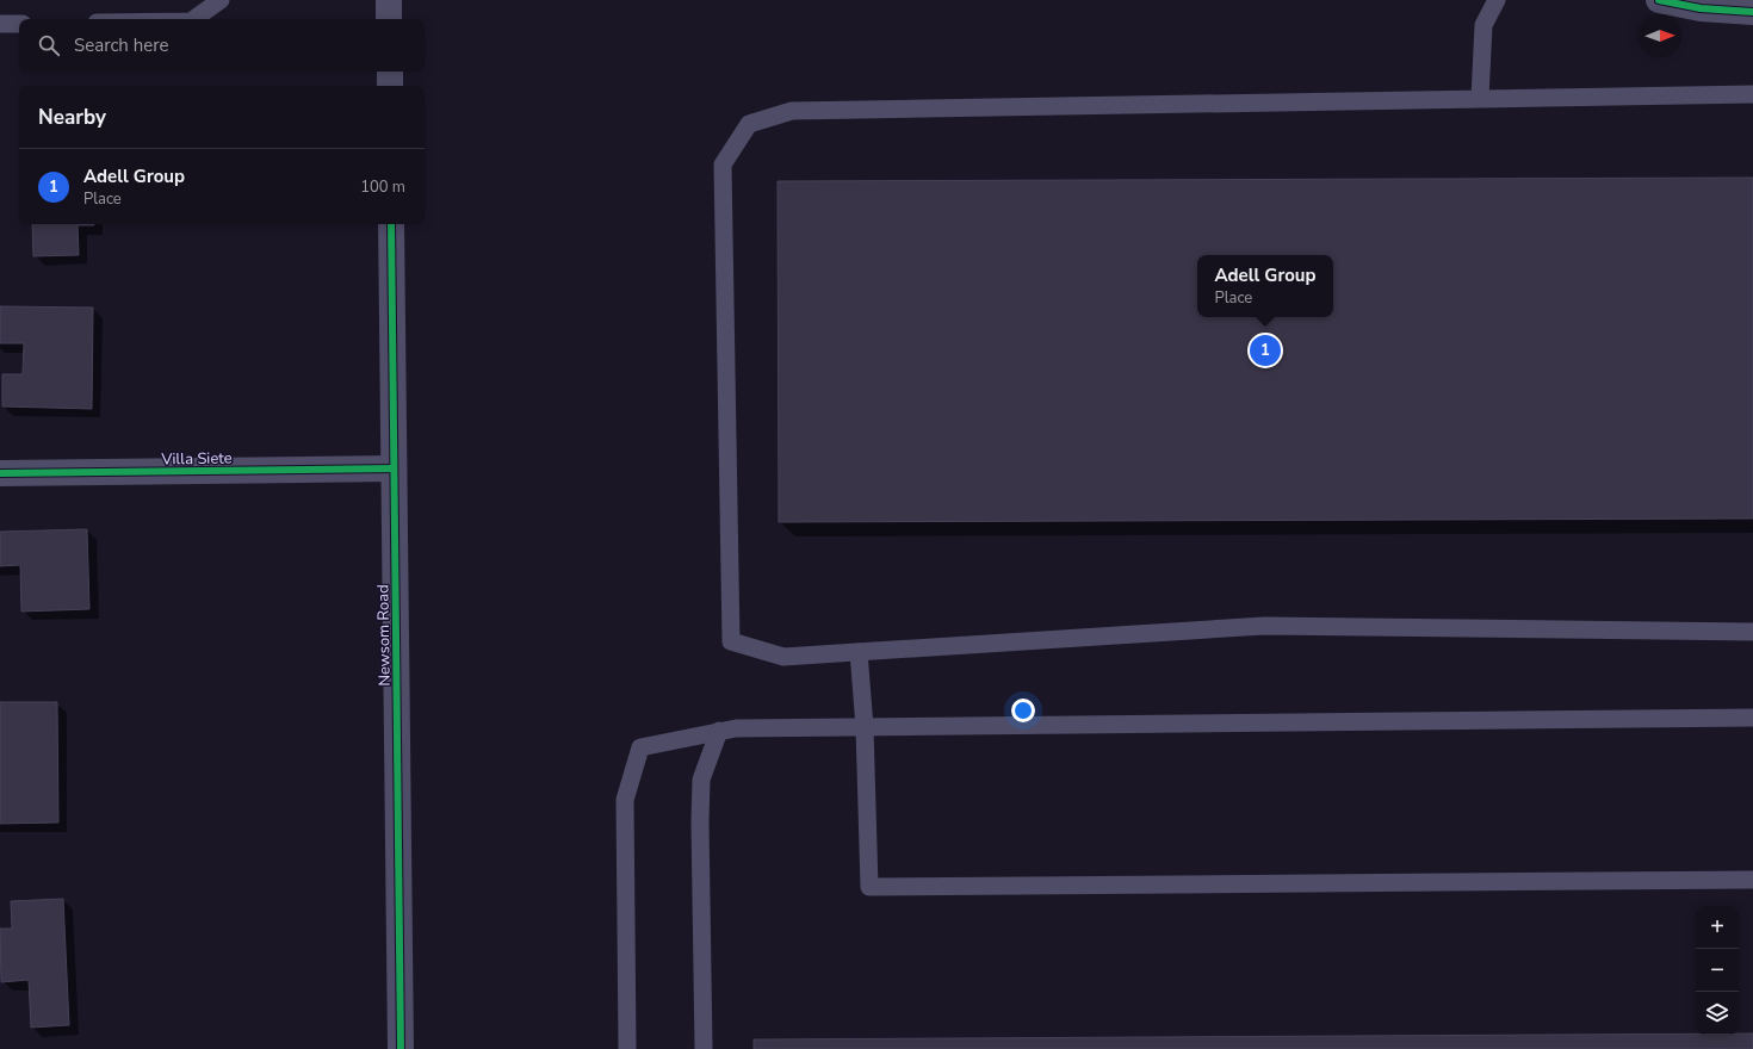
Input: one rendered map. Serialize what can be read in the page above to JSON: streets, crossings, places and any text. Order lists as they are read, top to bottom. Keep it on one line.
{"streets":{"street":["Villa Siete","Newsom Road"]},"crossings":[["Villa Siete","Newsom Road"]],"north":"right","page":{"search":"Search here","heading":"Nearby","list":[{"mark":"1","name":"Adell Group","note":"Place","value":"100 m"}],"popup":["Adell Group","Place"],"pins":"1","map_buttons":["+","−"]}}
